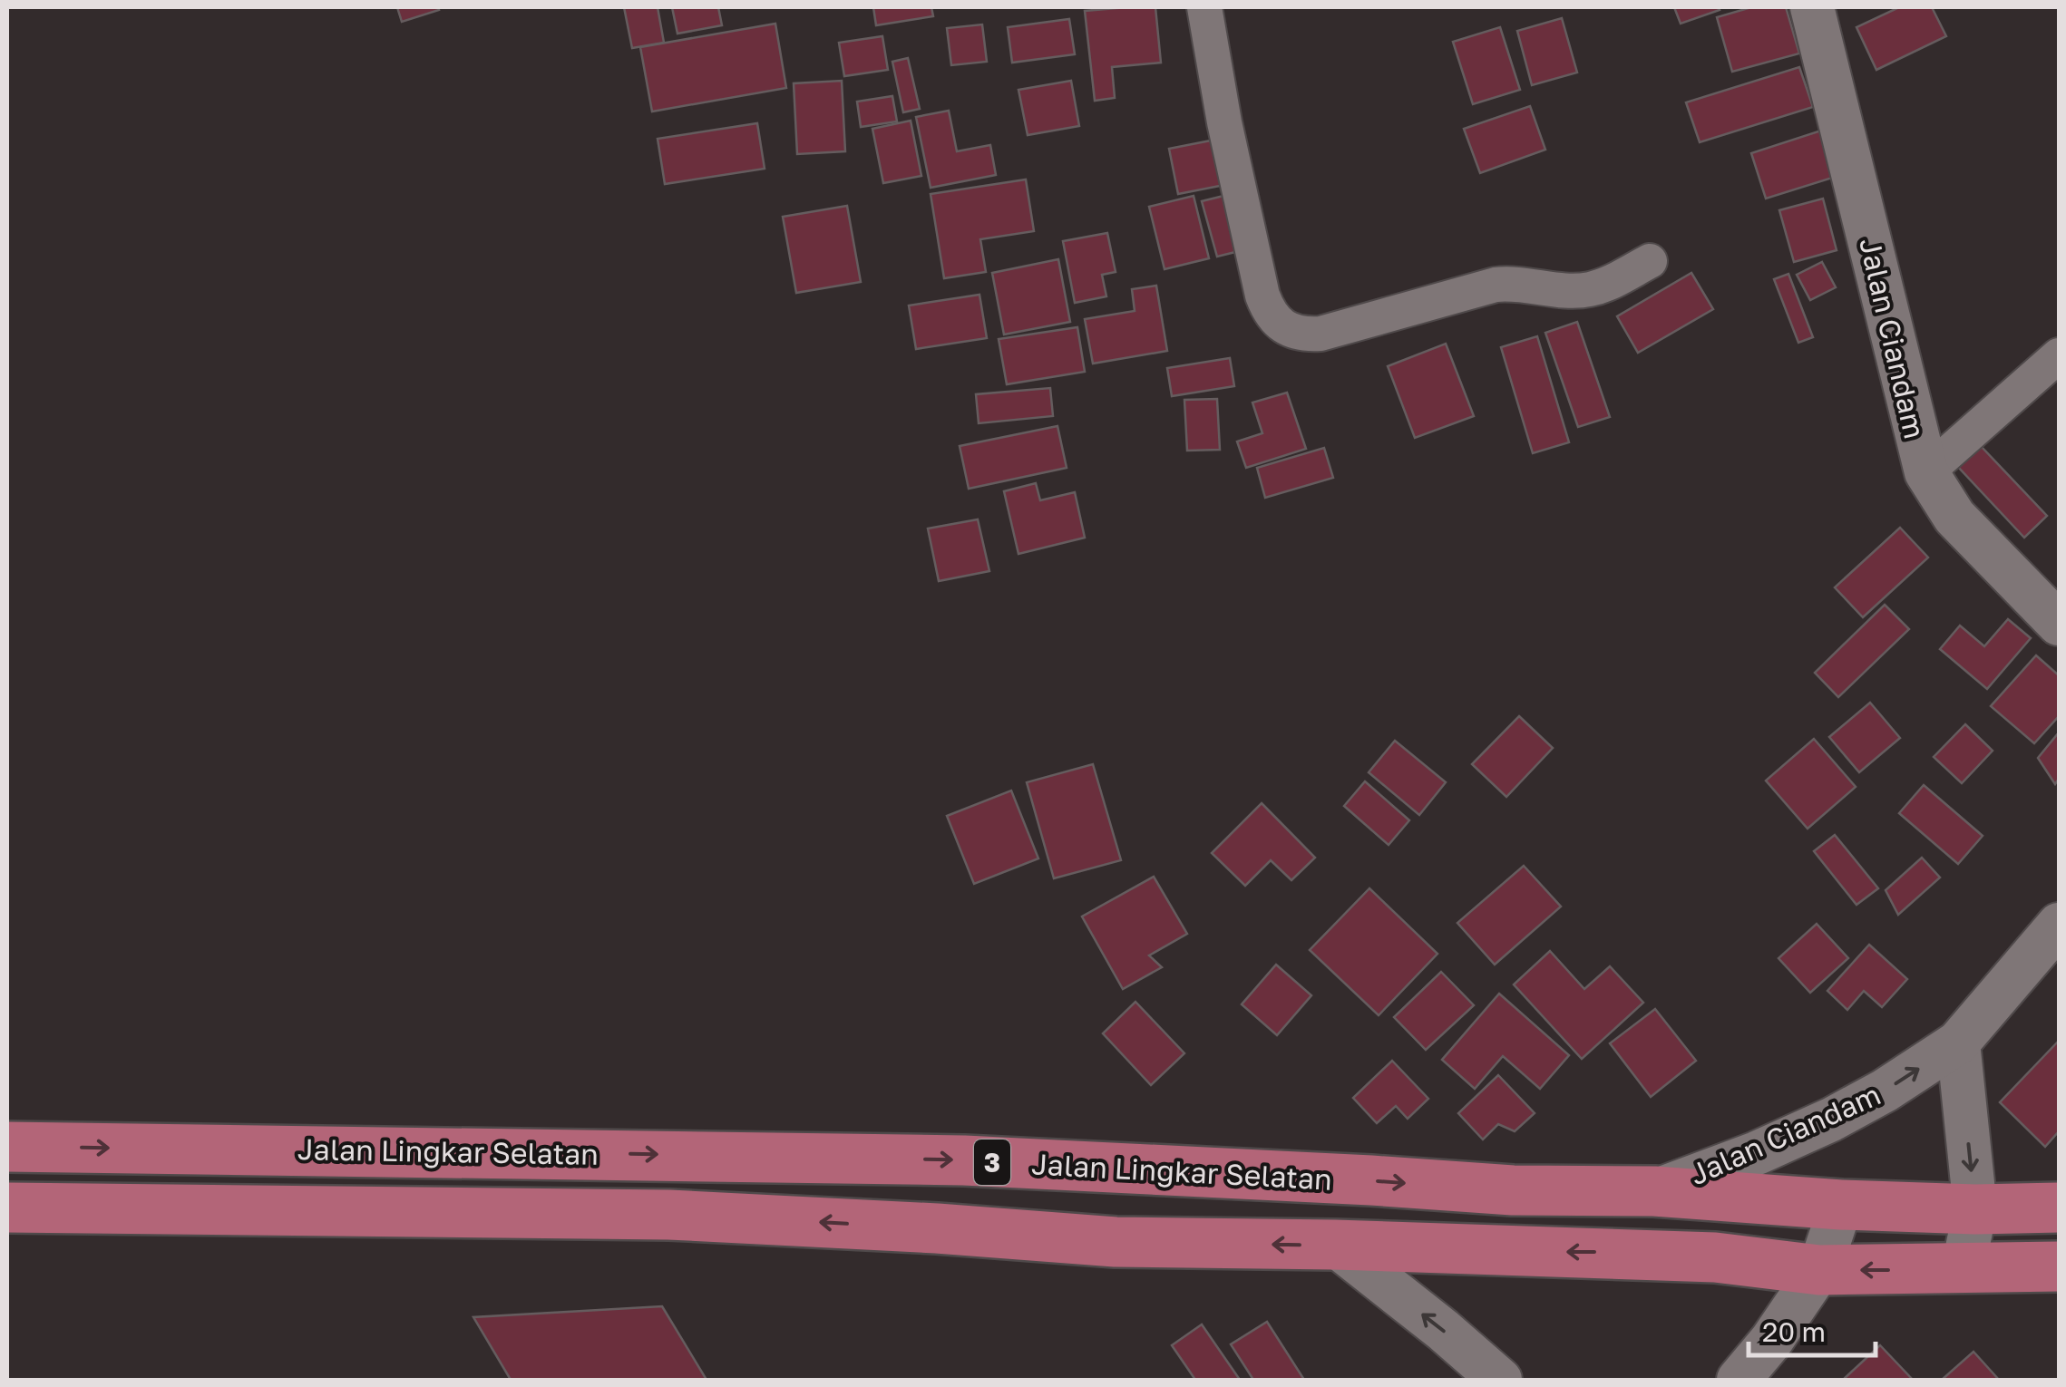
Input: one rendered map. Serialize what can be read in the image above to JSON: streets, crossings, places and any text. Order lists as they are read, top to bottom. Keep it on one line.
{"streets":{"main road":["Jalan Lingkar Selatan","3"],"street":["Jalan Ciandam"]},"crossings":[["Jalan Ciandam","Jalan Lingkar Selatan"]],"scale_bar":"20 m"}
